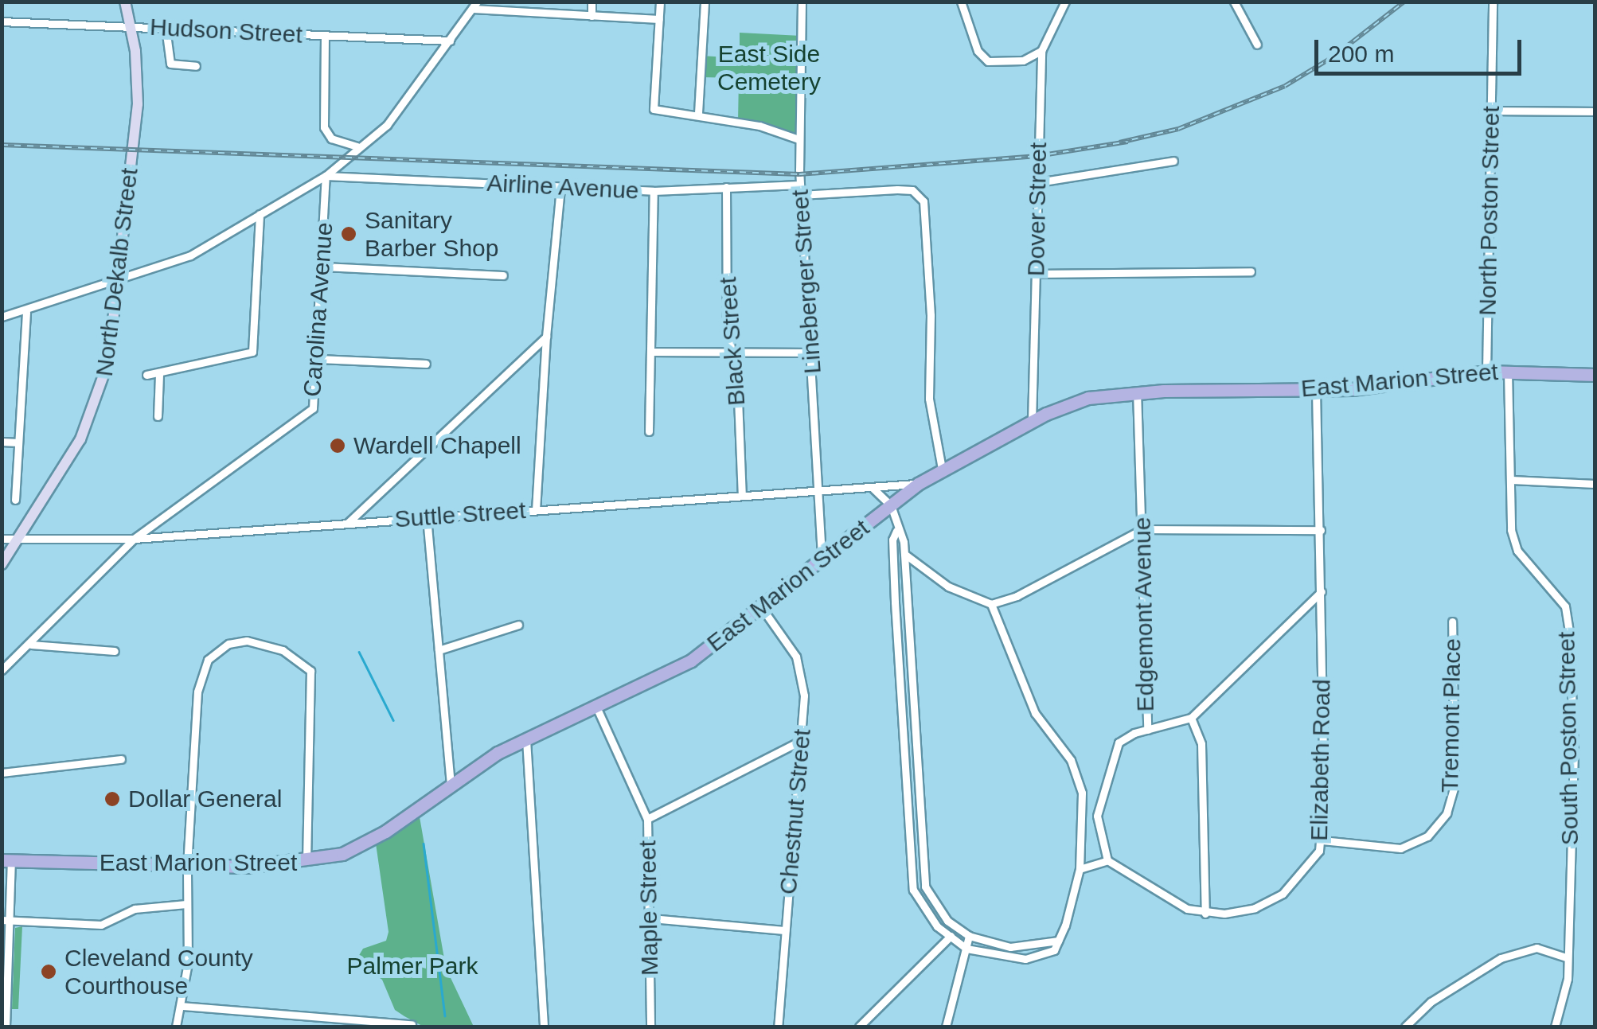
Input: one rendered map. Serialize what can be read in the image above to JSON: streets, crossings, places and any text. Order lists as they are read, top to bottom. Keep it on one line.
{"streets":{"main road":["North Dekalb Street","East Marion Street"],"street":["Hudson Street","Airline Avenue","Dover Street","North Poston Street","Lineberger Street","Carolina Avenue","Black Street","Suttle Street","Edgemont Avenue","Tremont Place","South Poston Street","Elizabeth Road","Chestnut Street","Maple Street"]},"crossings":[["Hudson Street","North Dekalb Street"],["Airline Avenue","Lineberger Street"],["Airline Avenue","Carolina Avenue"],["Airline Avenue","Black Street"],["Dover Street","East Marion Street"],["North Poston Street","East Marion Street"],["North Dekalb Street","Suttle Street"],["Lineberger Street","East Marion Street"],["Lineberger Street","Suttle Street"],["Carolina Avenue","Suttle Street"],["Black Street","Suttle Street"],["East Marion Street","Suttle Street"],["East Marion Street","Edgemont Avenue"],["East Marion Street","South Poston Street"],["East Marion Street","Elizabeth Road"],["East Marion Street","Chestnut Street"],["East Marion Street","Maple Street"],["Edgemont Avenue","Elizabeth Road"],["Tremont Place","Elizabeth Road"]],"parks":["East Side Cemetery","Palmer Park"],"places":["Sanitary Barber Shop","Wardell Chapell","Dollar General","Cleveland County Courthouse"],"scale_bar":"200 m"}
